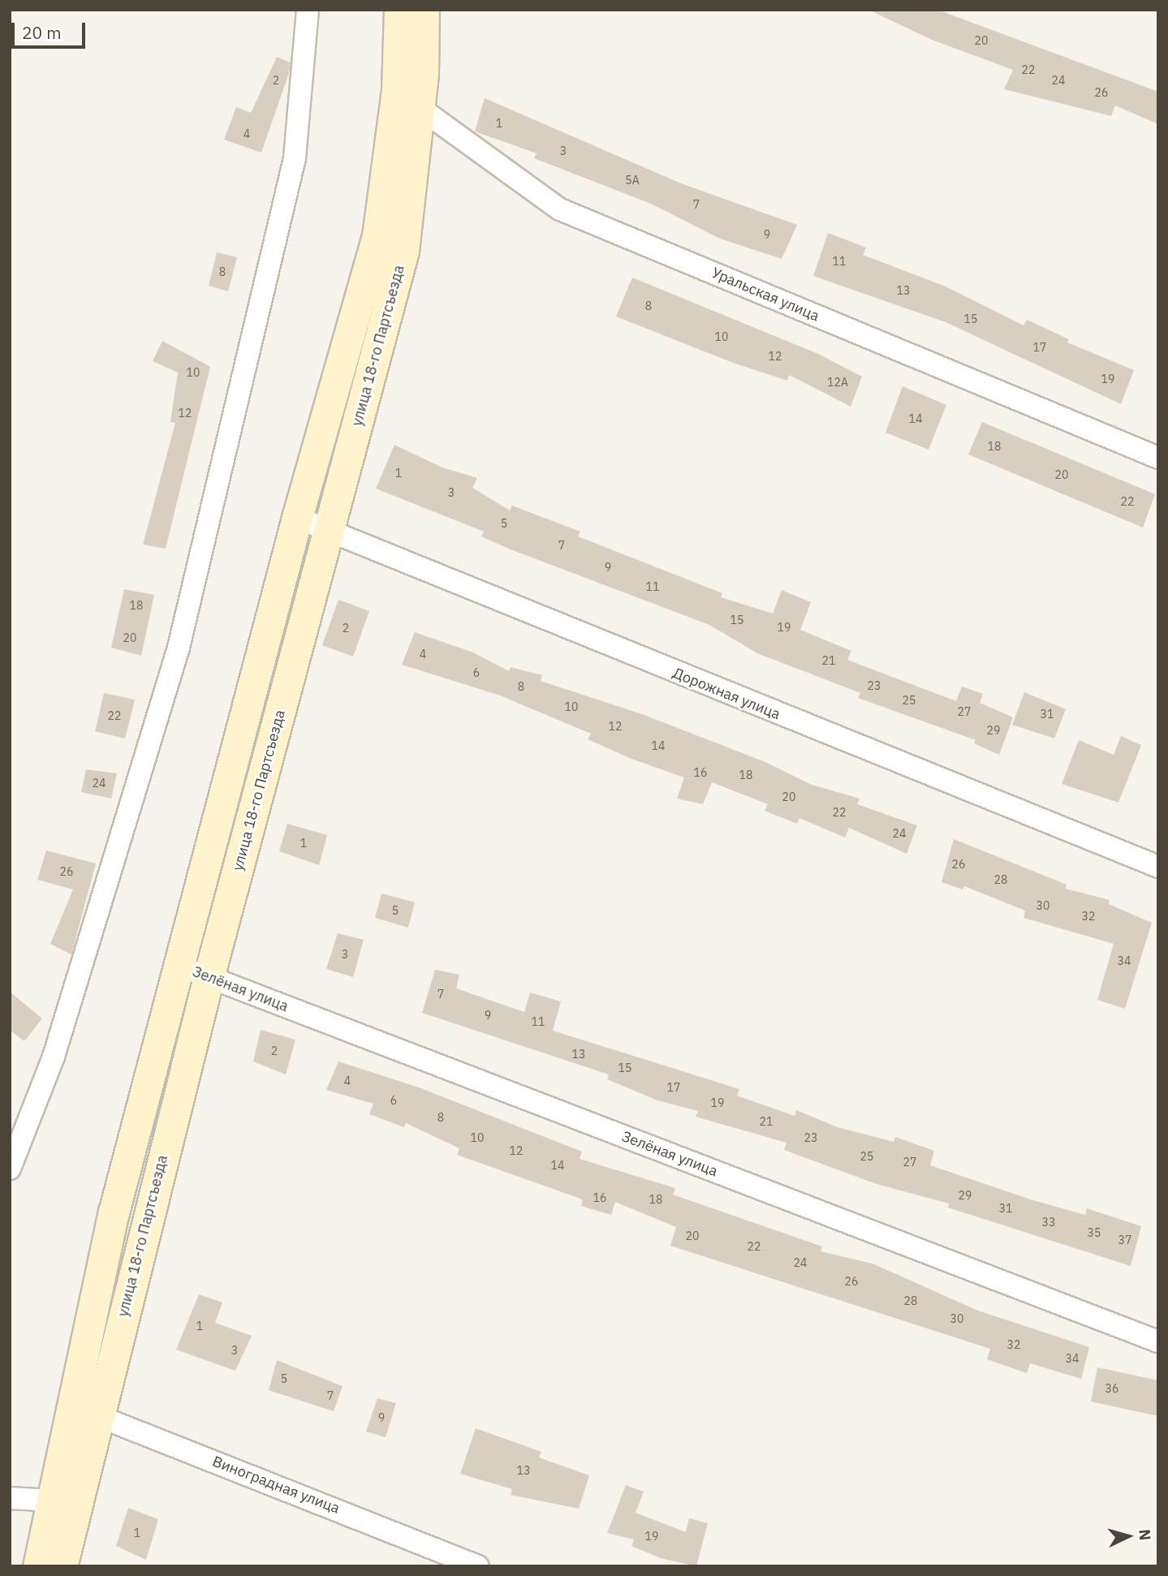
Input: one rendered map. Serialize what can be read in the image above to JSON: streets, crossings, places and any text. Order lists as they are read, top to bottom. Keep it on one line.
{"streets":{"main road":["улица 18-го Партсъезда"],"street":["Уральская улица","Дорожная улица","Зелёная улица","Виноградная улица"]},"crossings":[["Уральская улица","улица 18-го Партсъезда"],["улица 18-го Партсъезда","Дорожная улица"],["улица 18-го Партсъезда","Зелёная улица"],["улица 18-го Партсъезда","Виноградная улица"]],"house_numbers":["20","22","2","24","26","1","4","3","5А","7","9","11","8","13","8","15","10","17","12","10","19","12А","12","14","18","1","20","3","22","5","7","9","11","18","15","19","2","20","4","21","6","23","8","25","10","27","31","22","12","29","14","16","18","24","20","22","24","1","26","26","28","30","5","32","3","34","7","9","11","2","13","15","4","17","6","19","8","21","10","23","12","25","27","14","29","16","18","31","33","35","20","37","22","24","26","28","30","1","32","3","34","5","36","7","9","13","1","19"],"scale_bar":"20 m","north":"right"}
